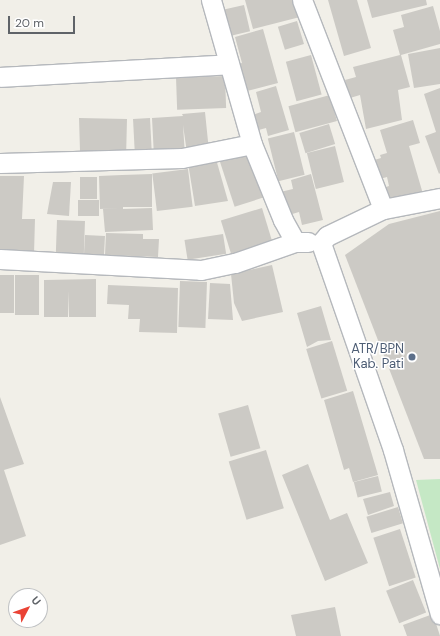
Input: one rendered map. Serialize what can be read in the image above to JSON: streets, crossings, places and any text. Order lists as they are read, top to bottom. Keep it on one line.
{"places":["ATR/BPN Kab. Pati"],"scale_bar":"20 m","north":"top right"}
